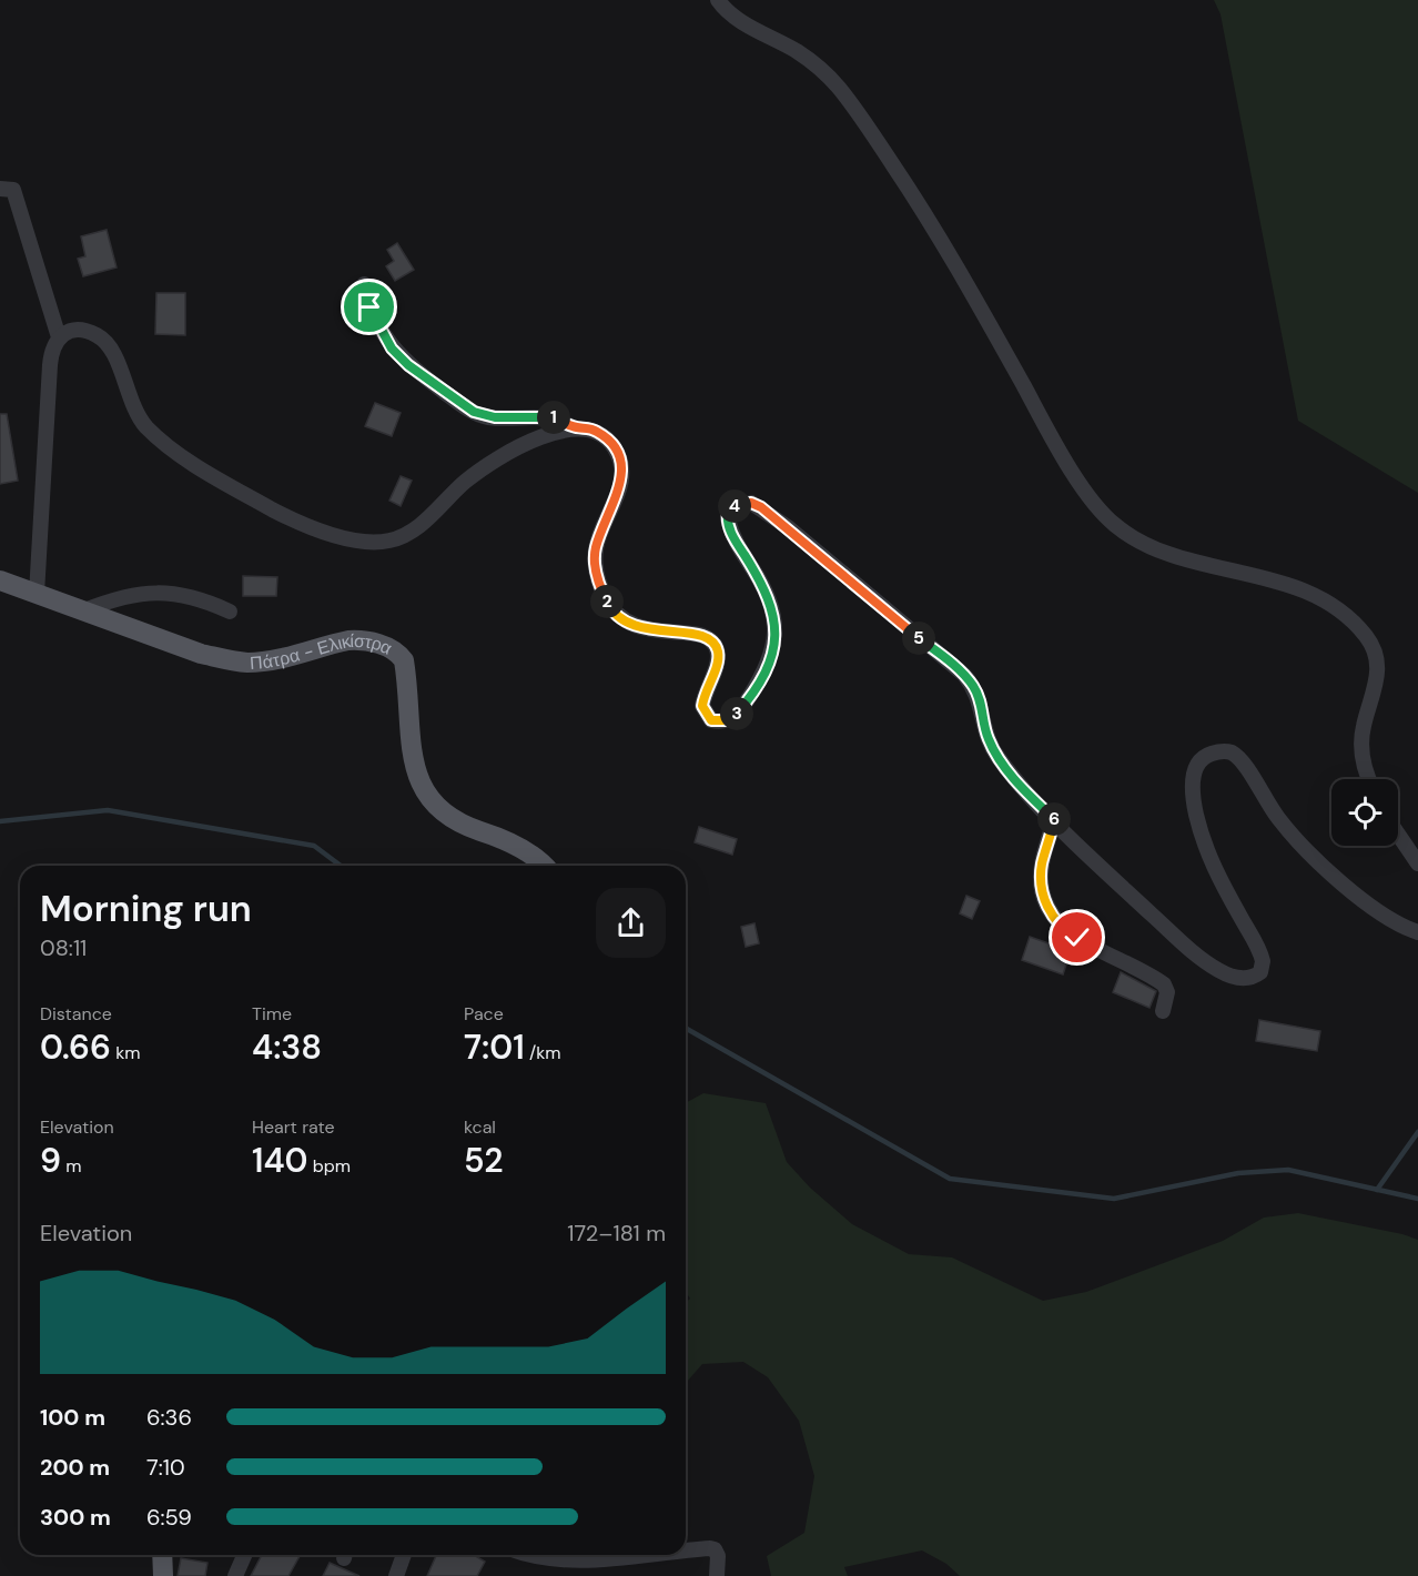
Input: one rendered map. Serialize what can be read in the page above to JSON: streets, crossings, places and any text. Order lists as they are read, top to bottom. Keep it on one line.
{"streets":{"main road":["Πάτρα - Ελικίστρα"]},"page":{"pins":["1","4","2","5","3","6"],"heading":["Morning run","08:11"],"stats":[["Distance","0.66 km"],["Time","4:38"],["Pace","7:01 /km"],["Elevation","9 m"],["Heart rate","140 bpm"],["kcal","52"]],"chart":["Elevation","172–181 m"],"list":[{"name":"100 m","note":"6:36"},{"name":"200 m","note":"7:10"},{"name":"300 m","note":"6:59"}]}}
